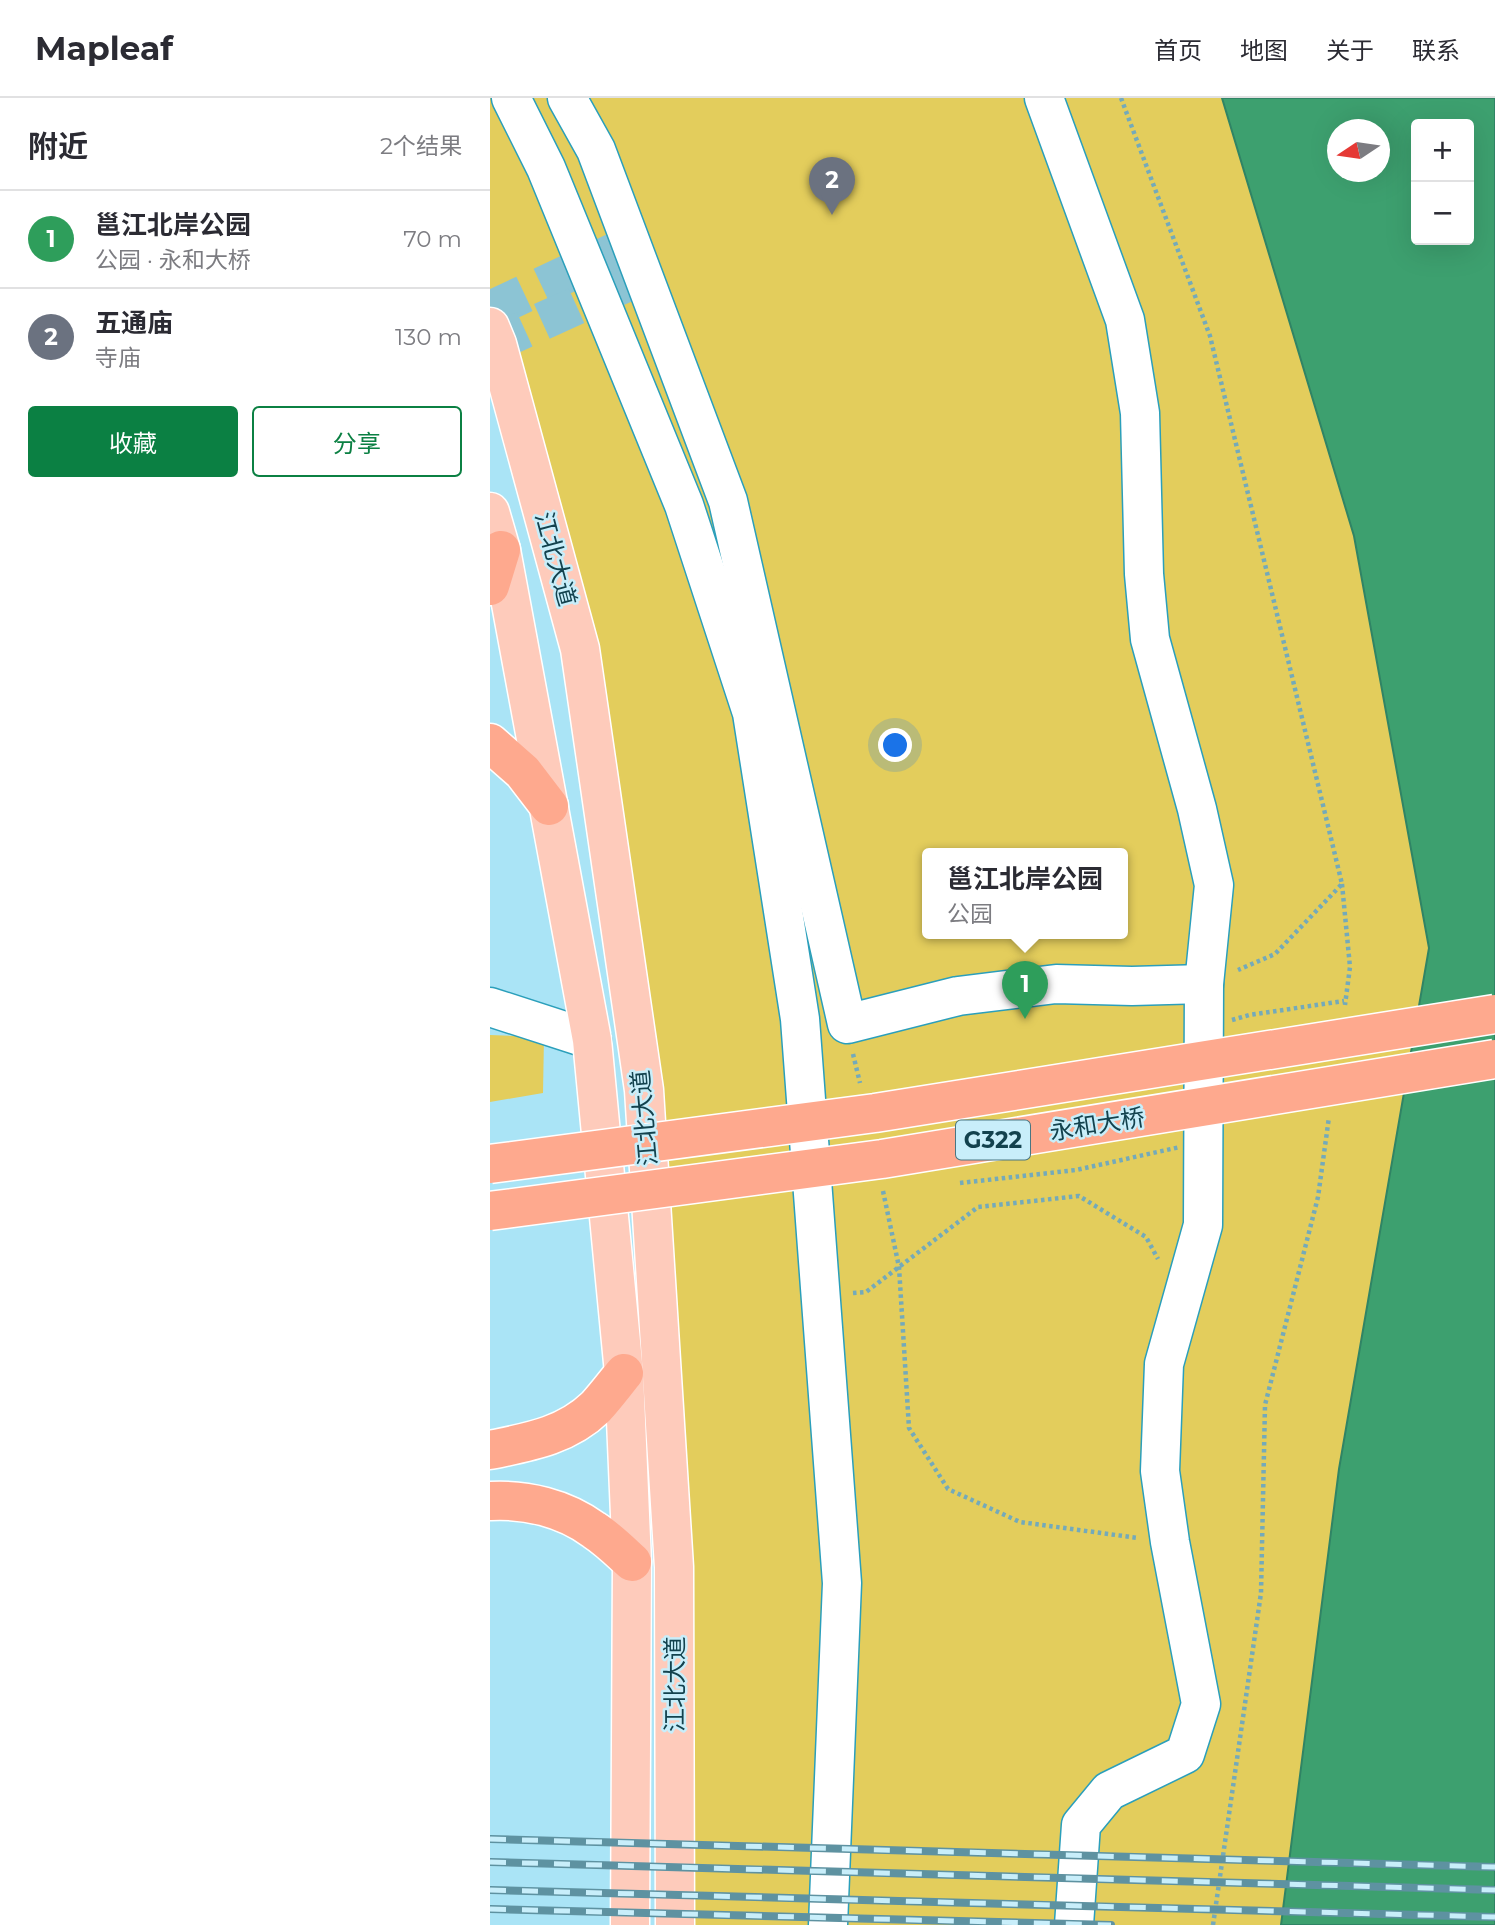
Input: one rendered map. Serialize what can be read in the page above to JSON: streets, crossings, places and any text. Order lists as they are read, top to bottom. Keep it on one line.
{"streets":{"highway":["永和大桥","G322"],"main road":["江北大道"]},"north":"left","page":{"header":"Mapleaf","nav":["首页","地图","关于","联系"],"heading":["附近","2个结果"],"map_buttons":["+","−"],"pins":["2","1"],"list":[{"mark":"1","name":"邕江北岸公园","note":"公园 · 永和大桥","value":"70 m"},{"mark":"2","name":"五通庙","note":"寺庙","value":"130 m"}],"buttons":["收藏","分享"],"popup":["邕江北岸公园","公园"]}}
